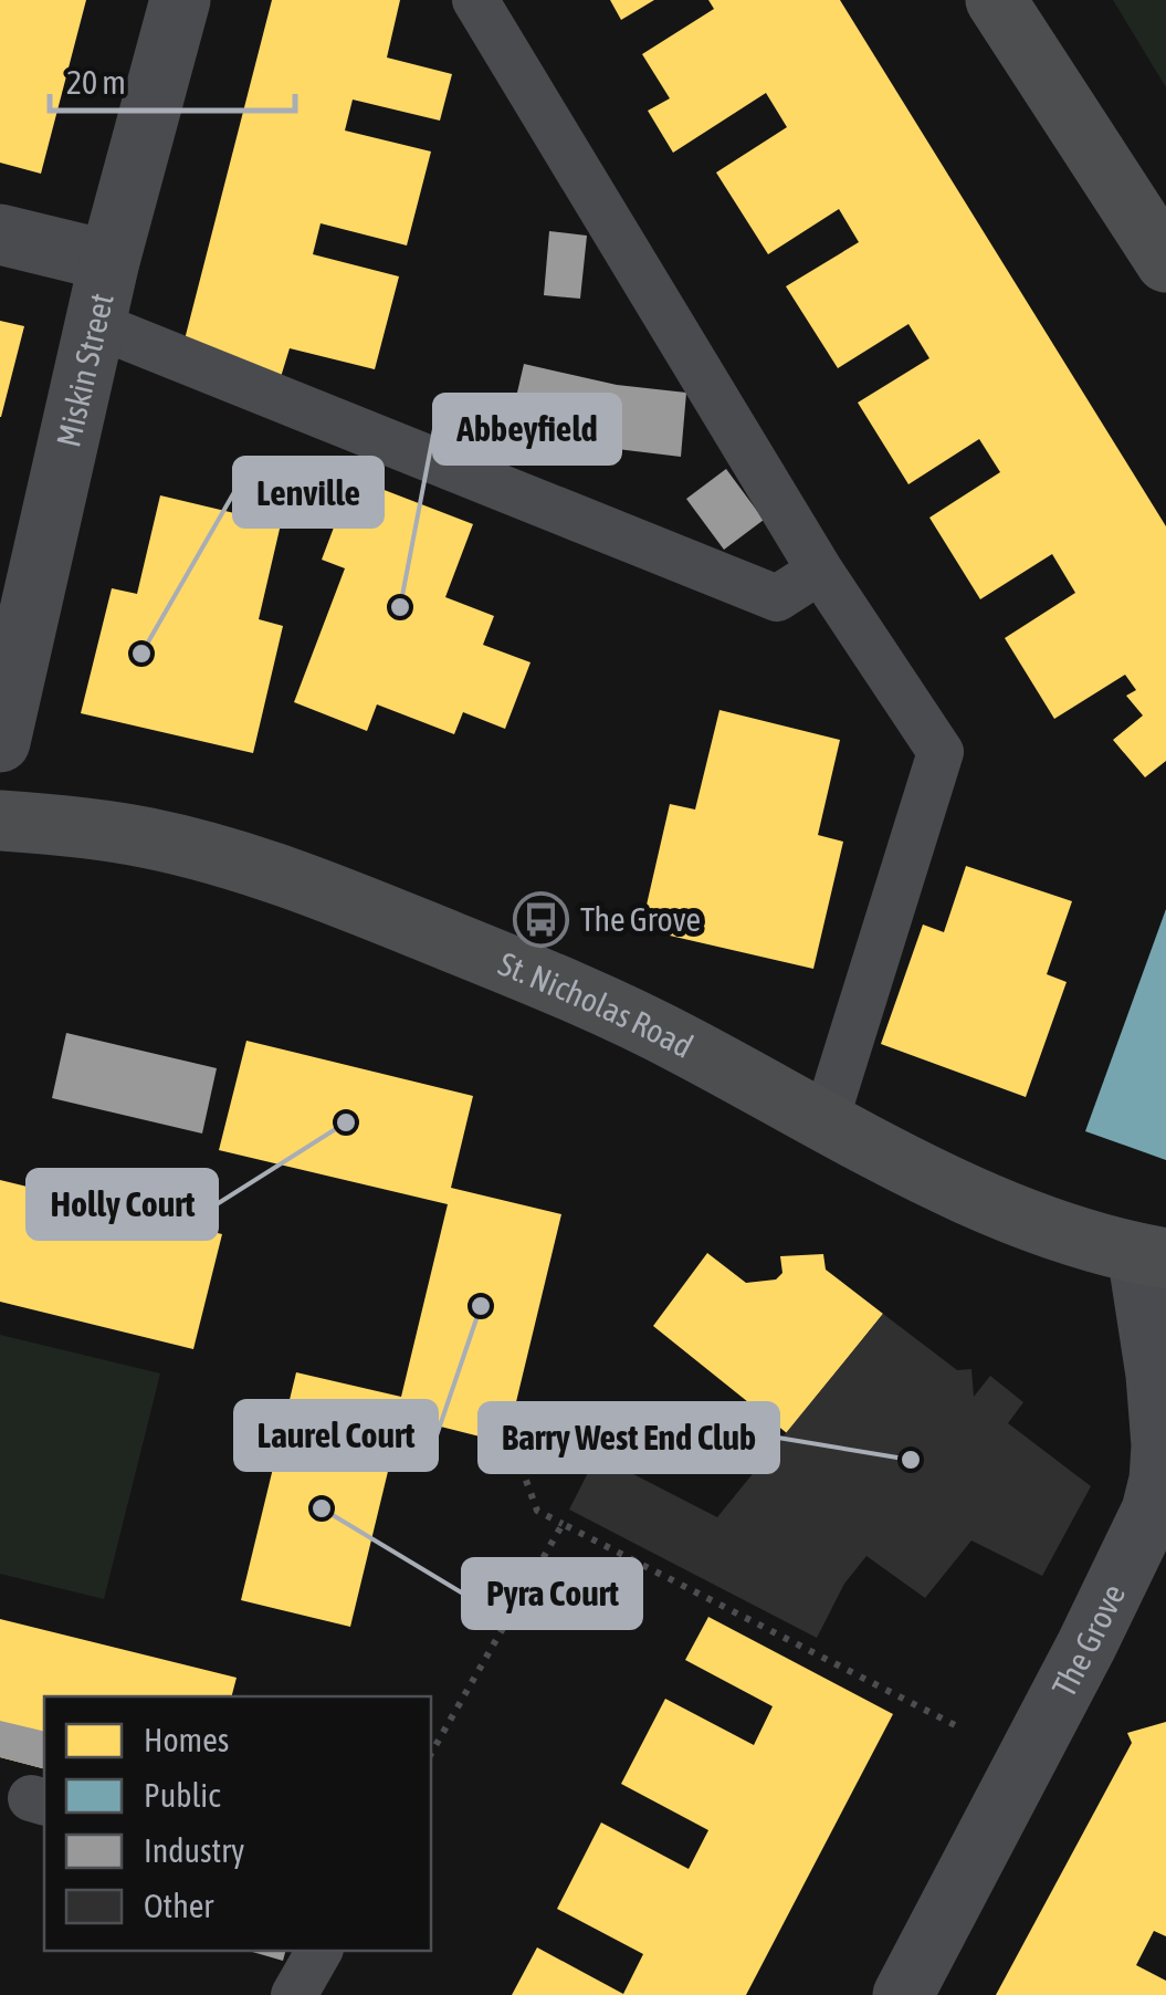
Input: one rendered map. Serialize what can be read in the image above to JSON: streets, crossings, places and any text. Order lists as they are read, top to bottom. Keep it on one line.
{"streets":{"main road":["St. Nicholas Road"],"street":["Miskin Street","The Grove"]},"crossings":[["St. Nicholas Road","The Grove"]],"places":{"other":["Abbeyfield","Lenville","Holly Court","Laurel Court","Barry West End Club","Pyra Court"],"bus stop":["The Grove"]},"legend":["Homes","Public","Industry","Other"],"scale_bar":"20 m"}
